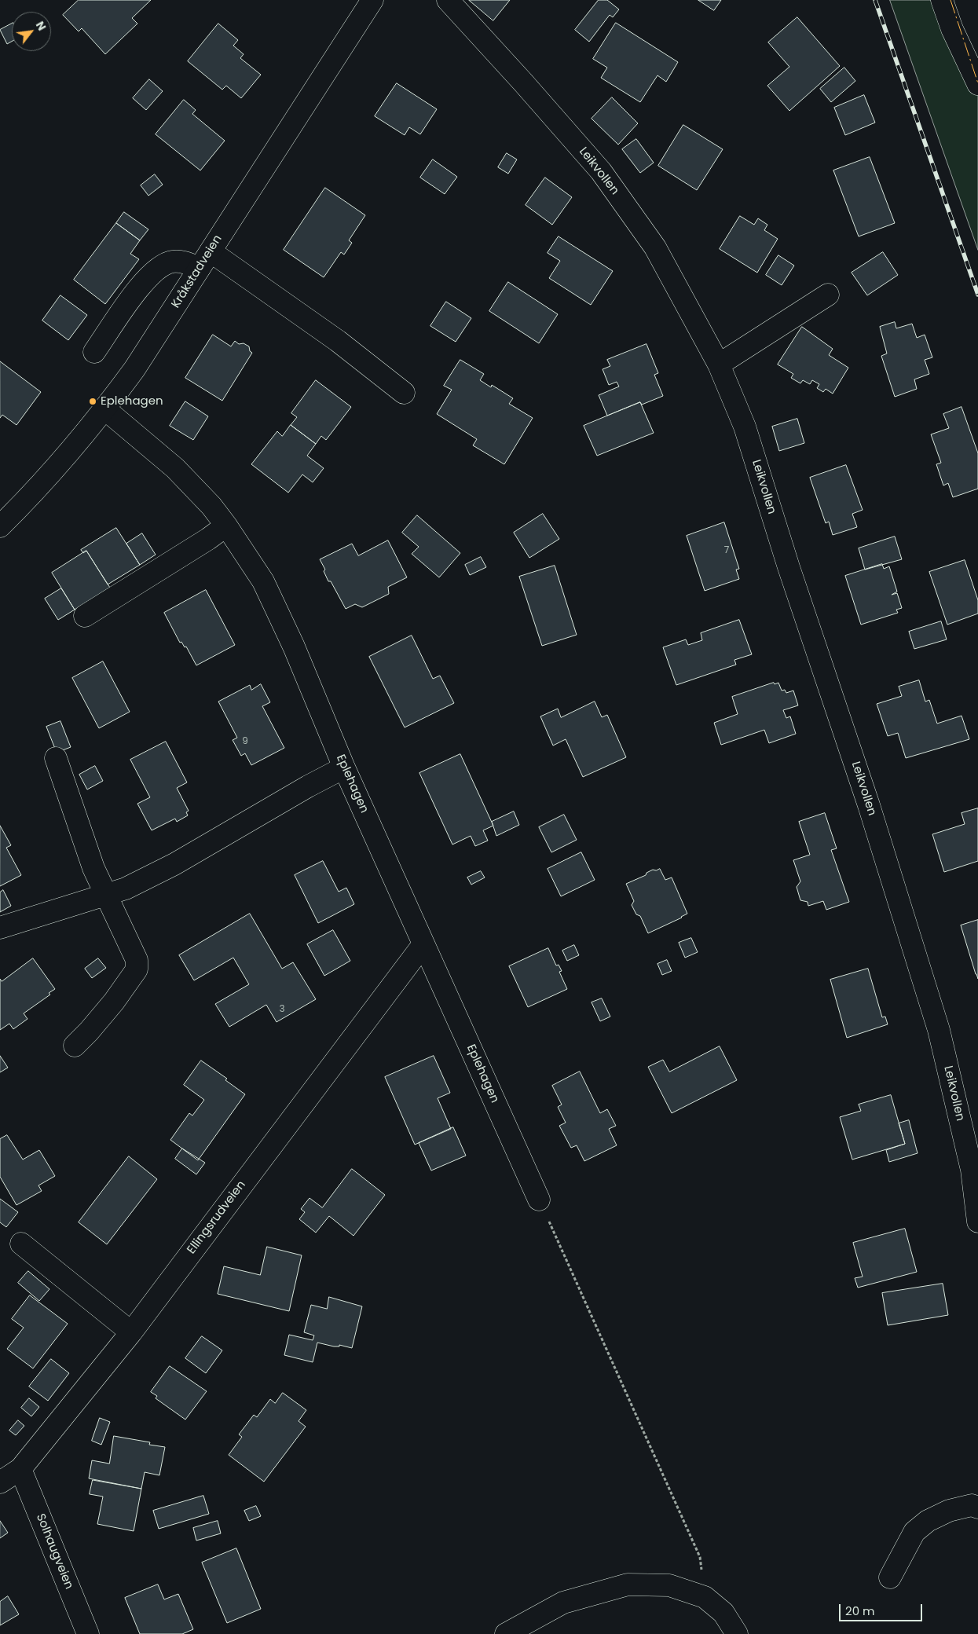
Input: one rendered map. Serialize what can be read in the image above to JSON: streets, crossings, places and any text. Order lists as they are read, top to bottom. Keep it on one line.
{"streets":{"street":["Leikvollen","Kråkstadveien","Eplehagen","Ellingsrudveien","Solhaugveien"]},"crossings":[["Kråkstadveien","Eplehagen"],["Eplehagen","Ellingsrudveien"],["Ellingsrudveien","Solhaugveien"]],"places":["Eplehagen"],"house_numbers":["7","9","3"],"scale_bar":"20 m","north":"top right"}
